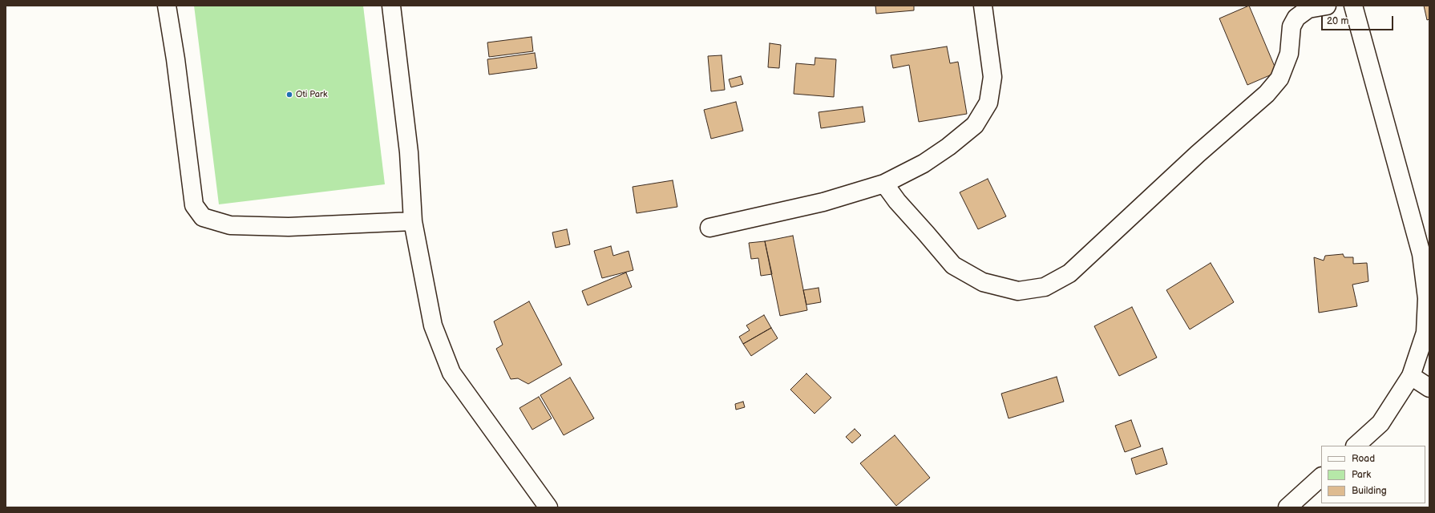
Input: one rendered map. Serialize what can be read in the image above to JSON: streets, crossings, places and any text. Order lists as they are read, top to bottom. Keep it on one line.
{"places":["Oti Park"],"legend":["Road","Park","Building"],"scale_bar":"20 m"}
